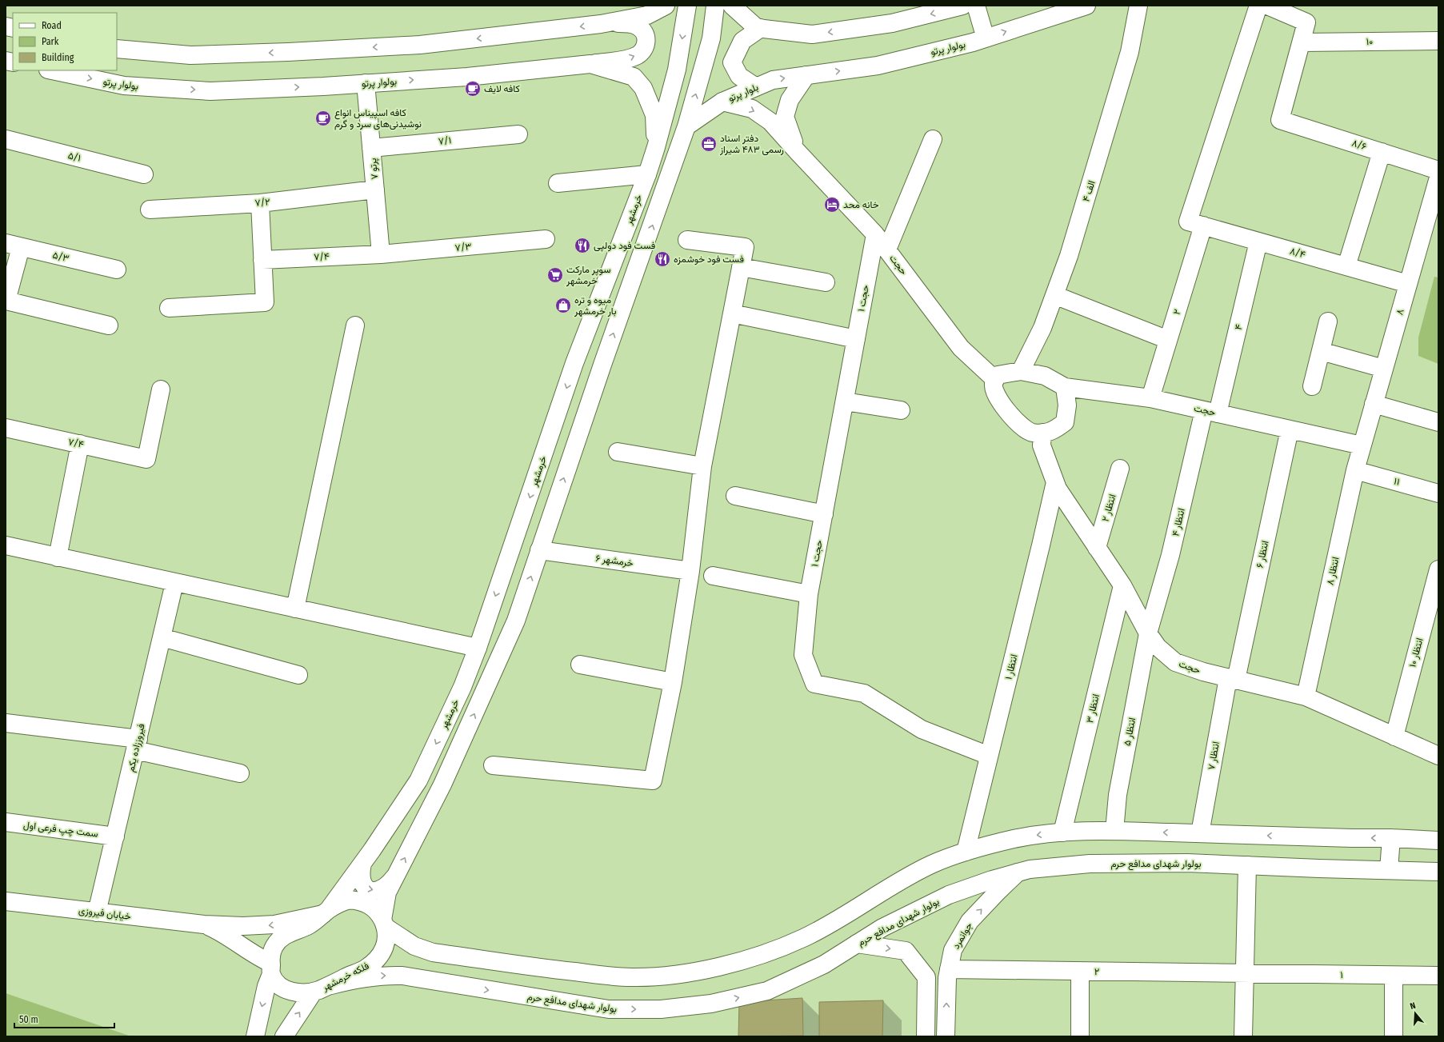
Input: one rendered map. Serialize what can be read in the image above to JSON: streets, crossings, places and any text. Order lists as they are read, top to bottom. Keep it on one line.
{"streets":{"street":["۱۰","بولوار پرتو","بلوار پرتو","۷/۱","۸/۶","۵/۱","پرتو ۷","۴ الف","۷/۲","خرمشهر","۷/۳","۸/۴","۵/۳","۷/۴","حجت","حجت ۱","۲","۸","۴","۱۱","انتظار ۲","انتظار ۴","انتظار ۶","خرمشهر ۶","انتظار ۸","انتظار ۱۰","انتظار ۱","انتظار ۳","انتظار ۵","فیروززاده یکم","انتظار ۷","سمت چپ فرعی اول","بولوار شهدای مدافع حرم","خیابان فیروزی","جوانمرد","۱","فلکه خرمشهر"]},"crossings":[["۱۰","۸/۶"],["بولوار پرتو","بلوار پرتو"],["بولوار پرتو","پرتو ۷"],["بولوار پرتو","خرمشهر"],["بلوار پرتو","حجت"],["۷/۱","پرتو ۷"],["پرتو ۷","۷/۲"],["پرتو ۷","۷/۳"],["پرتو ۷","۷/۴"],["۴ الف","حجت"],["خرمشهر","بولوار شهدای مدافع حرم"],["خرمشهر","فلکه خرمشهر"],["۷/۳","۷/۴"],["۸/۴","۲"],["۸/۴","۸"],["۸/۴","۴"],["حجت","حجت ۱"],["حجت","۲"],["حجت","۸"],["حجت","۴"],["حجت","انتظار ۲"],["حجت","انتظار ۴"],["حجت","انتظار ۶"],["حجت","انتظار ۸"],["حجت","انتظار ۱۰"],["حجت","انتظار ۱"],["حجت","انتظار ۳"],["حجت","انتظار ۵"],["حجت","انتظار ۷"],["حجت ۱","انتظار ۱"],["۲","جوانمرد"],["۲","۱"],["۸","انتظار ۸"],["۴","انتظار ۴"],["۱۱","انتظار ۸"],["انتظار ۴","انتظار ۵"],["انتظار ۶","انتظار ۷"],["خرمشهر ۶","فلکه خرمشهر"],["فیروززاده یکم","سمت چپ فرعی اول"],["فیروززاده یکم","خیابان فیروزی"],["بولوار شهدای مدافع حرم","جوانمرد"],["بولوار شهدای مدافع حرم","فلکه خرمشهر"]],"places":{"cafe":["کافه لایف","كافه اسپیناس انواع نوشیدنی‌های سرد و گرم"],"office":["دفتر اسناد رسمی ۴۸۳ شیراز"],"hotel":["خانه محد"],"restaurant":["فست فود دولپی","فست فود خوشمزه"],"supermarket":["سوپر مارکت خرمشهر"],"shop":["میوه و تره بار خرمشهر"]},"legend":["Road","Park","Building"],"scale_bar":"50 m","north":"top"}
